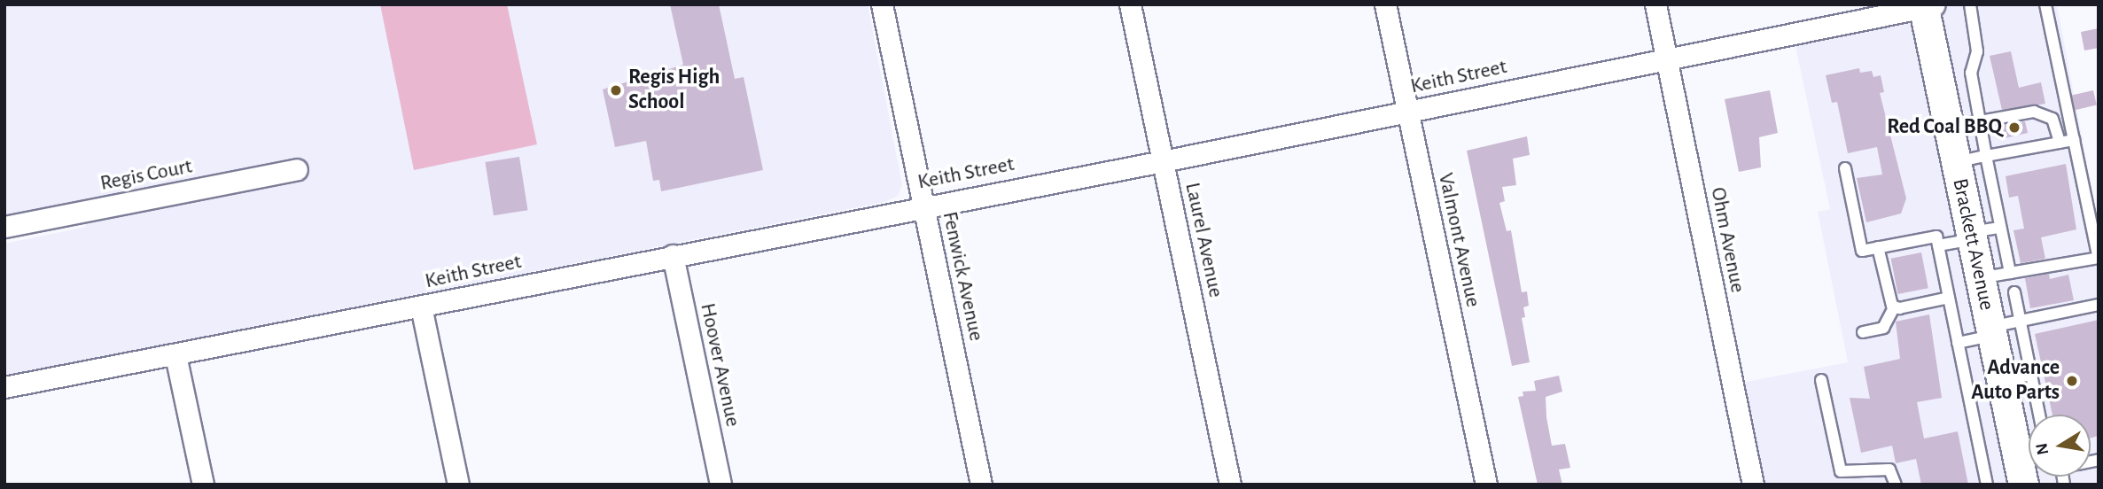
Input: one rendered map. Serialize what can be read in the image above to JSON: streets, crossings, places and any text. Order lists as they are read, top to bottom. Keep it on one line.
{"streets":{"main road":["Brackett Avenue"],"street":["Keith Street","Regis Court","Laurel Avenue","Valmont Avenue","Ohm Avenue","Fenwick Avenue","Hoover Avenue"]},"crossings":[["Keith Street","Laurel Avenue"],["Keith Street","Valmont Avenue"],["Keith Street","Ohm Avenue"],["Keith Street","Brackett Avenue"],["Keith Street","Fenwick Avenue"],["Keith Street","Hoover Avenue"]],"places":["Regis High School","Red Coal BBQ","Advance Auto Parts"],"north":"left"}
